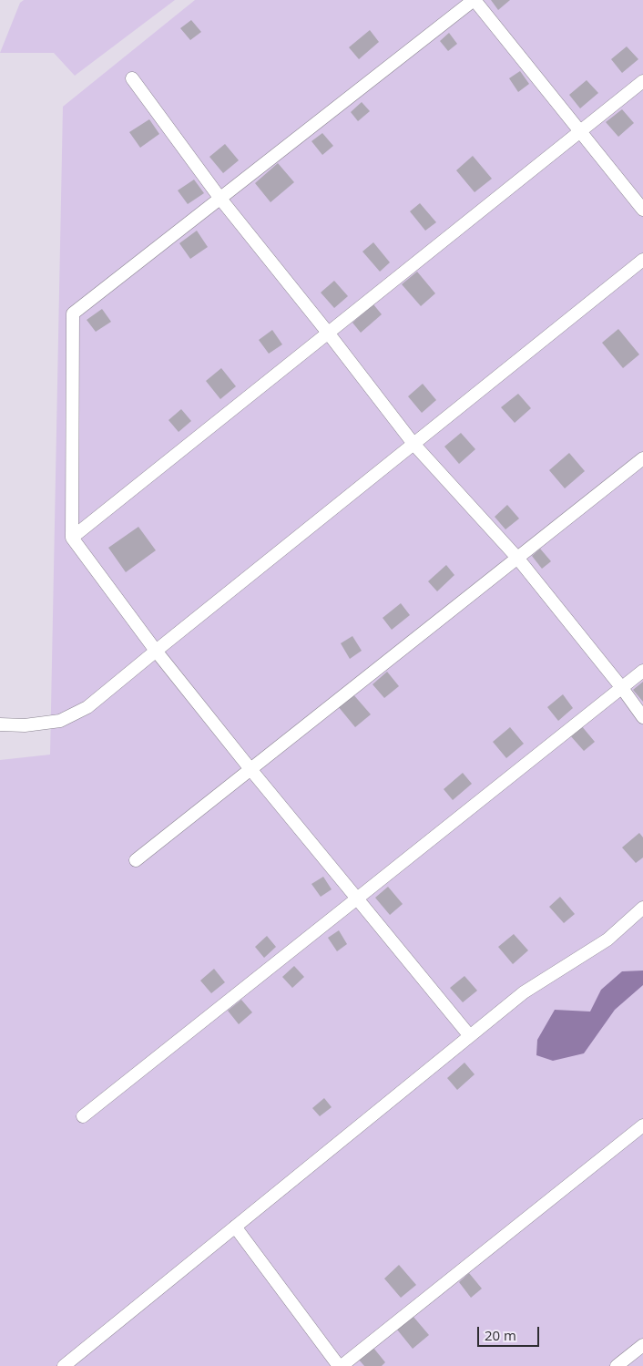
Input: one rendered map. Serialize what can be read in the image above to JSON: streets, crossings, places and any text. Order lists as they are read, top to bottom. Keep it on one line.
{"scale_bar":"20 m"}
